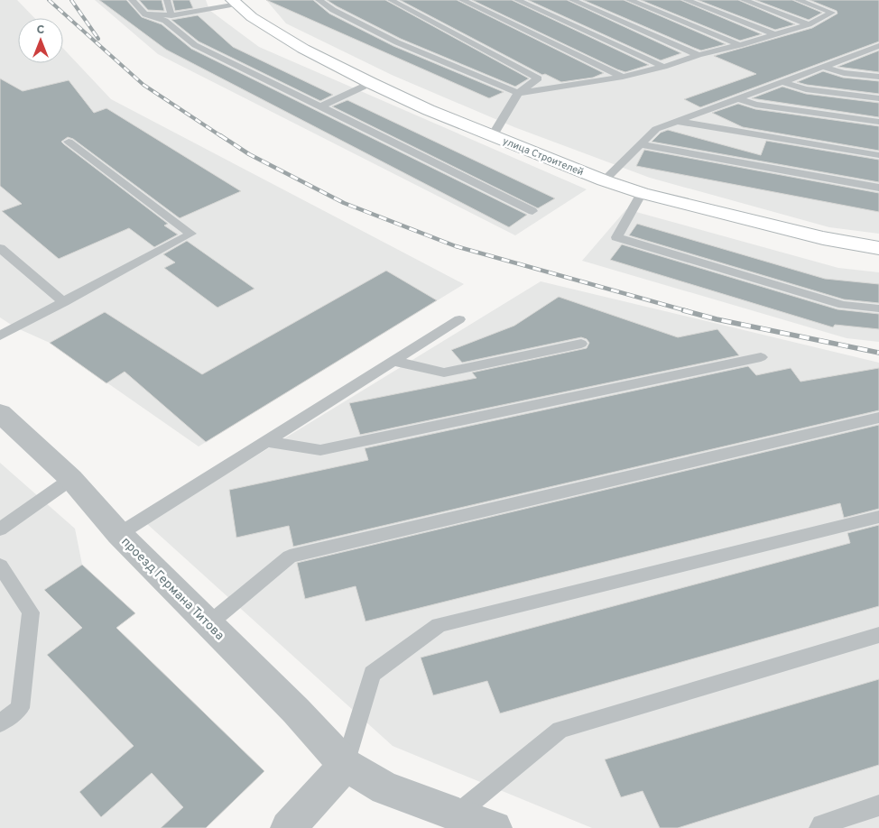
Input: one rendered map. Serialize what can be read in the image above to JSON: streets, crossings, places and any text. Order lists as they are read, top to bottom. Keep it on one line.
{"streets":{"main road":["улица Строителей"],"street":["проезд Германа Титова"]},"north":"top"}
